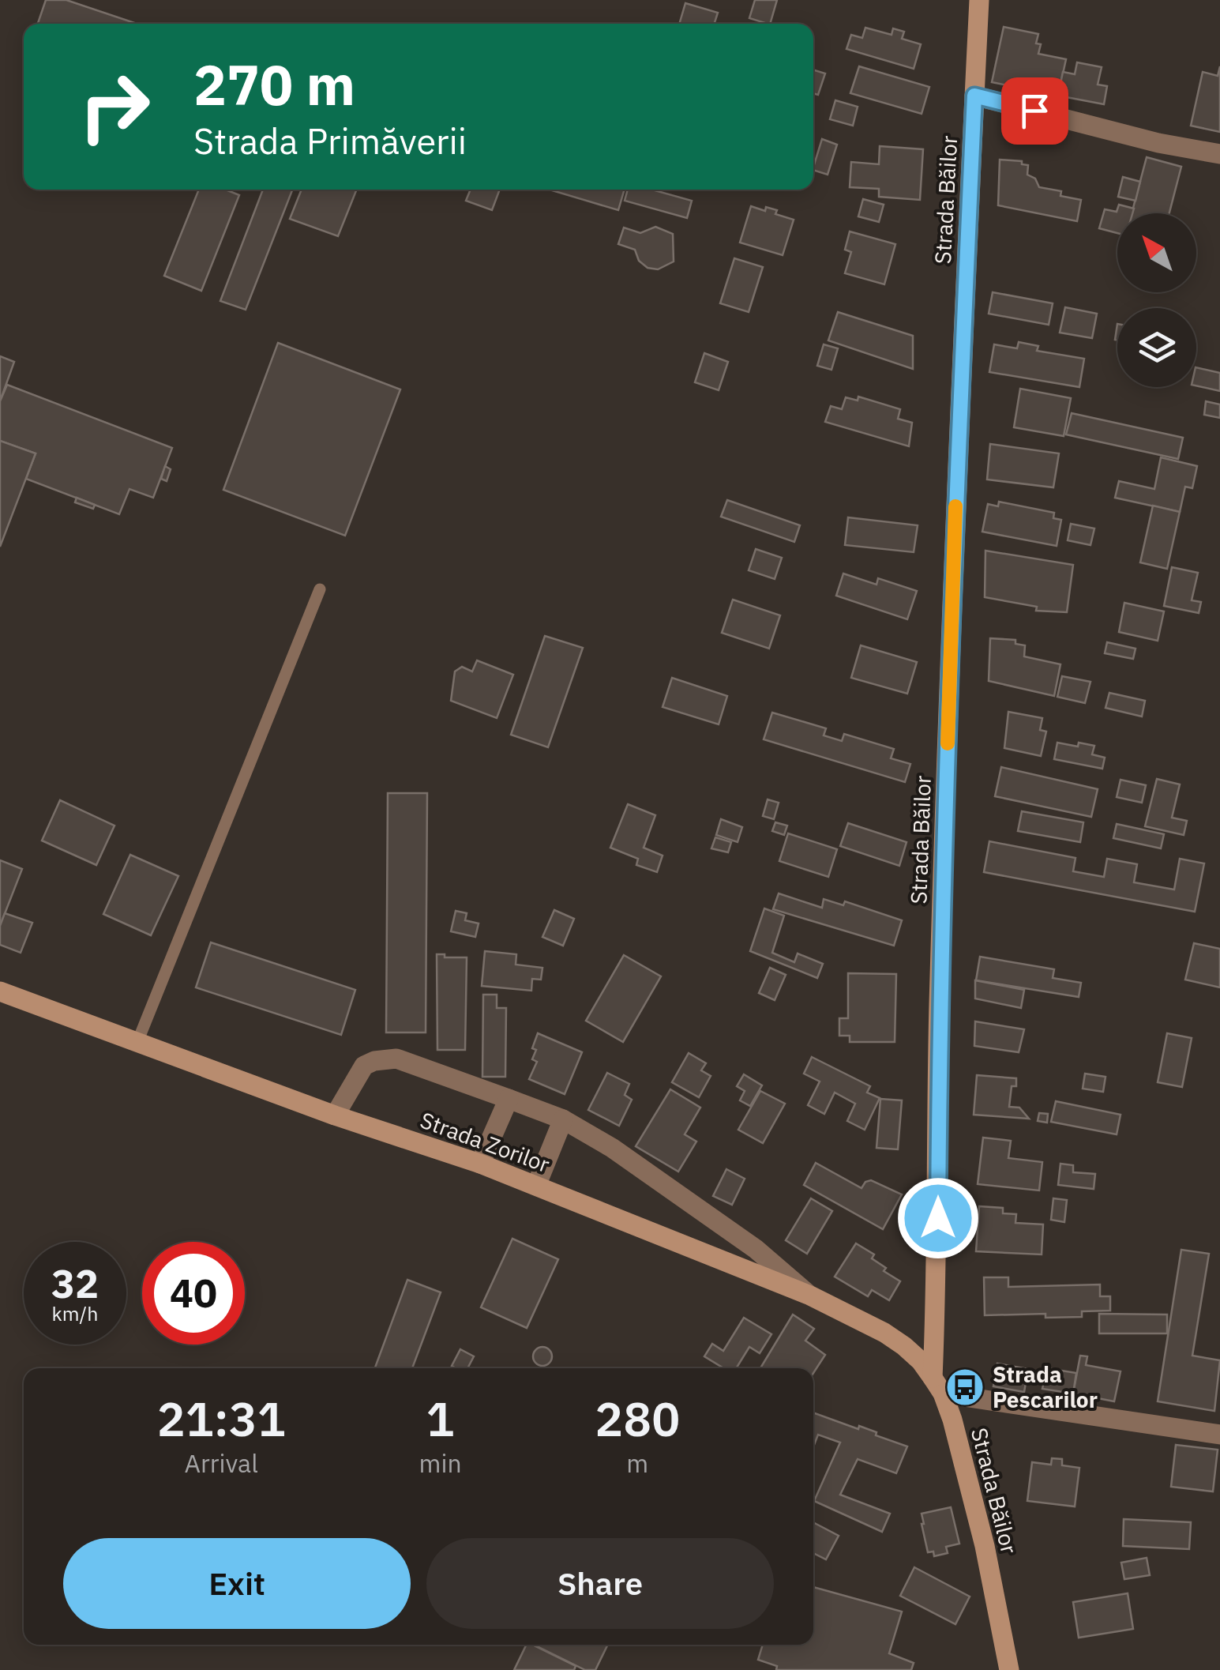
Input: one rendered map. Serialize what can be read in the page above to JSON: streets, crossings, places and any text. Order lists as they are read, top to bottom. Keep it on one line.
{"streets":{"street":["Strada Băilor","Strada Zorilor"]},"crossings":[["Strada Băilor","Strada Zorilor"]],"places":{"bus stop":["Strada Pescarilor"]},"north":"top left","page":{"turn":["270 m","Strada Primăverii"],"speed":"32 km/h","limit":"40","eta":["21:31","Arrival","1","min","280","m"],"buttons":["Exit","Share"]}}
